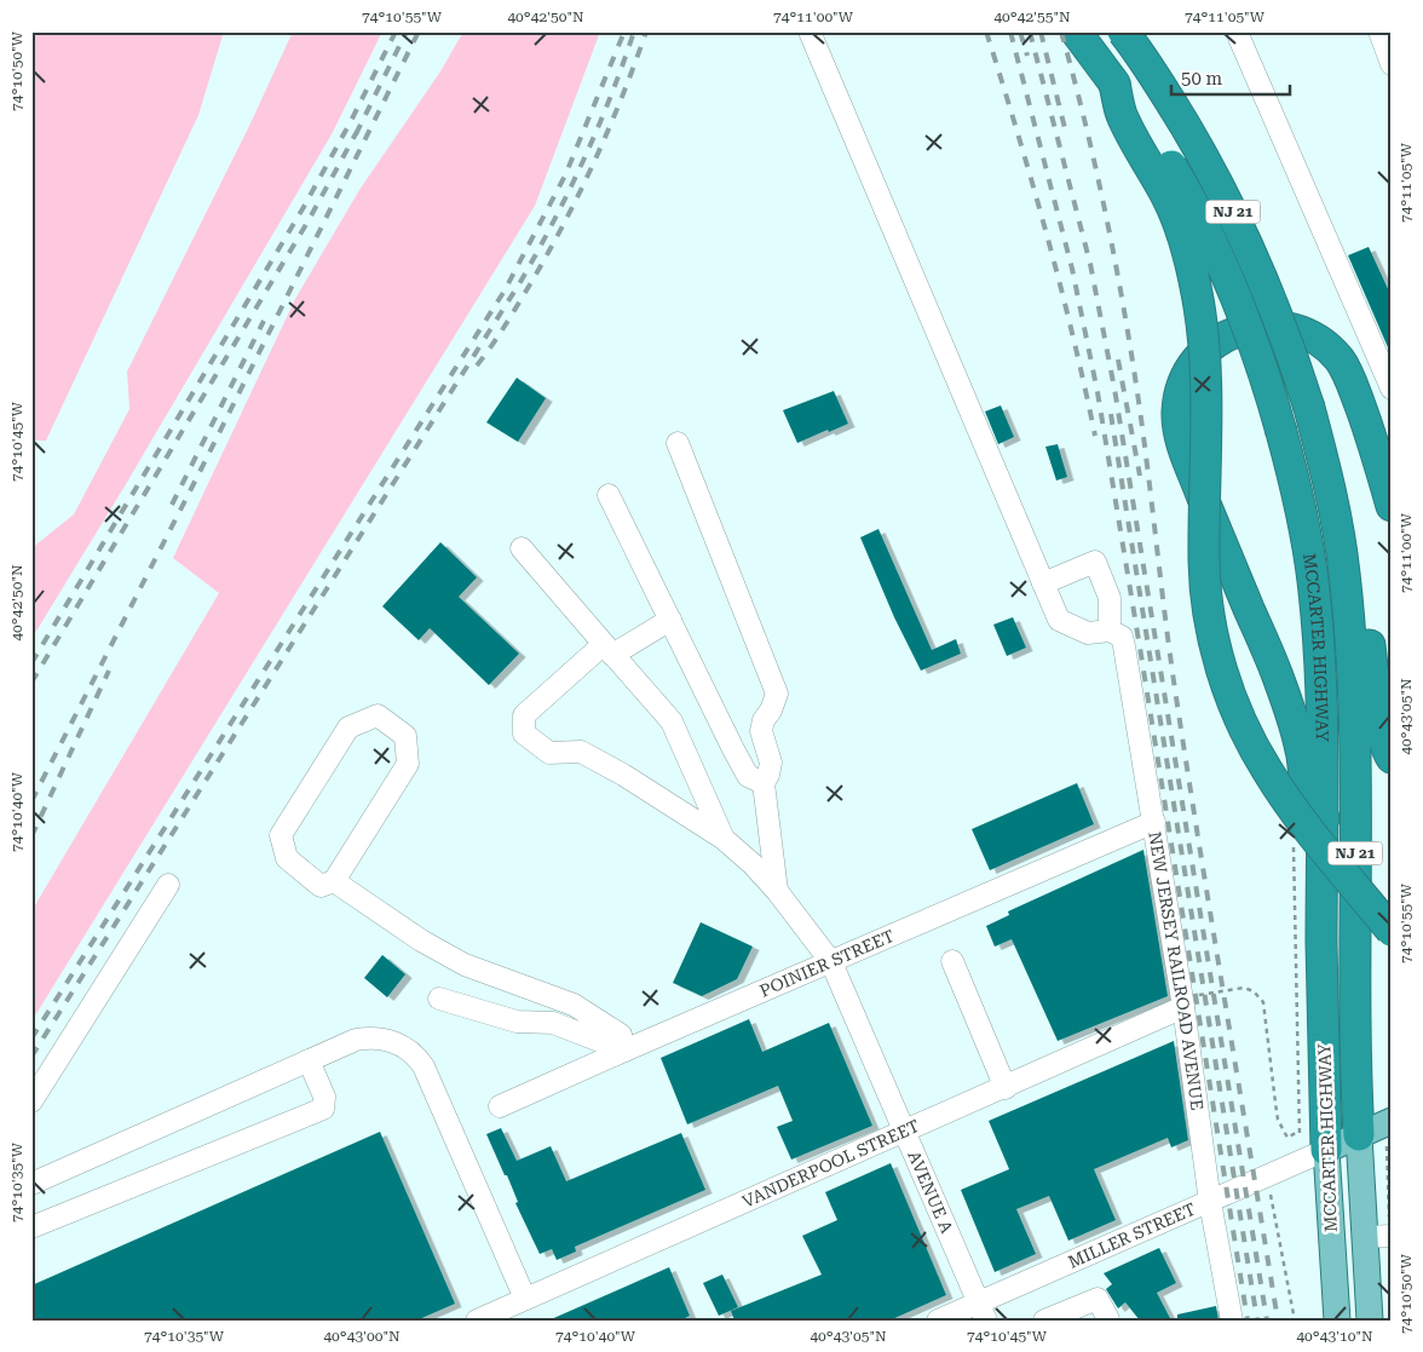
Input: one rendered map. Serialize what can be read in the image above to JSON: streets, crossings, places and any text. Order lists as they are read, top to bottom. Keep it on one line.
{"streets":{"highway":["NJ 21","MCCARTER HIGHWAY"],"street":["POINIER STREET","NEW JERSEY RAILROAD AVENUE","VANDERPOOL STREET","AVENUE A","MILLER STREET"]},"crossings":[["MCCARTER HIGHWAY","MILLER STREET"],["POINIER STREET","NEW JERSEY RAILROAD AVENUE"],["POINIER STREET","AVENUE A"],["NEW JERSEY RAILROAD AVENUE","VANDERPOOL STREET"],["NEW JERSEY RAILROAD AVENUE","MILLER STREET"],["VANDERPOOL STREET","AVENUE A"],["AVENUE A","MILLER STREET"]],"scale_bar":"50 m","coordinates":["74°10'55\"W","40°42'50\"N","74°11'00\"W","40°42'55\"N","74°11'05\"W","74°10'50\"W","74°10'45\"W","40°43'05\"N","74°10'40\"W","74°10'35\"W","40°43'00\"N","40°43'10\"N"]}
